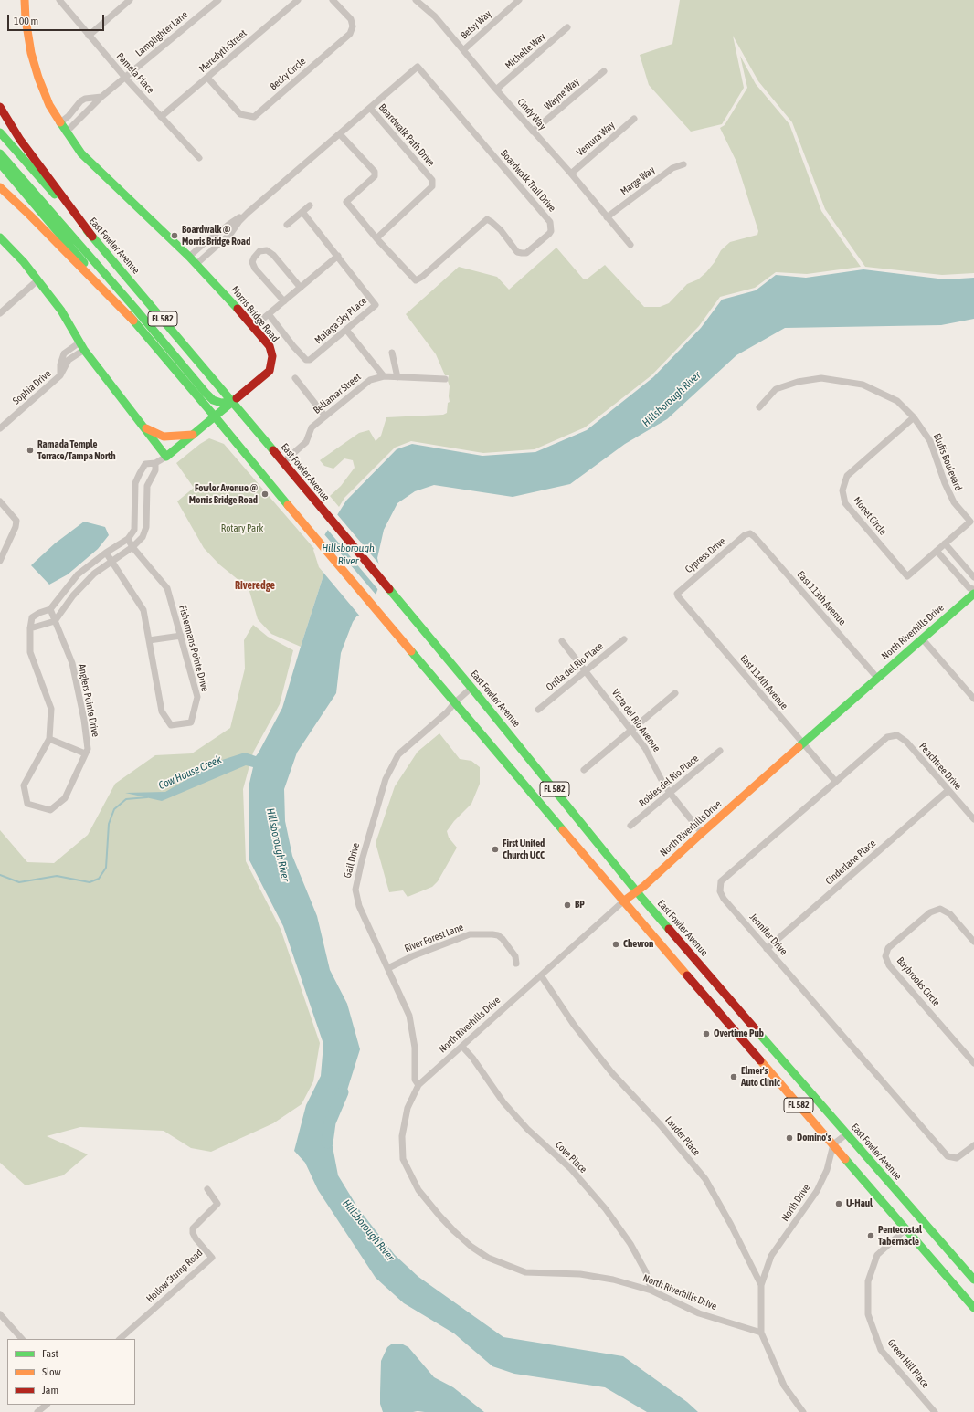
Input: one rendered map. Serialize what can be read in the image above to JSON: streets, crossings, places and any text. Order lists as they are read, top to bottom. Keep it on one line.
{"streets":{"main road":["East Fowler Avenue","Morris Bridge Road","FL 582","North Riverhills Drive"],"street":["Betsy Way","Lamplighter Lane","Meredyth Street","Michelle Way","Pamela Place","Becky Circle","Wayne Way","Cindy Way","Boardwalk Path Drive","Ventura Way","Boardwalk Trail Drive","Marge Way","Malaga Sky PLace","Sophia Drive","Bellamar Street","Bluffs Boulevard","Monet Circle","Cypress Drive","East 113th Avenue","Fishermans Pointe Drive","Orilla del Rio Place","East 114th Avenue","Anglers Pointe Drive","Vista del Rio Avenue","Peachtree Drive","Robles del Rio Place","Gail Drive","Cinderlane Place","Jennifer Drive","River Forest Lane","Baybrooks Circle","Lauder Place","Cove Place","North Drive","Hollow Stump Road","Green Hill Place"]},"crossings":[["Betsy Way","Cindy Way"],["Lamplighter Lane","Pamela Place"],["Lamplighter Lane","Morris Bridge Road"],["Meredyth Street","Pamela Place"],["Meredyth Street","Becky Circle"],["Michelle Way","Cindy Way"],["Wayne Way","Cindy Way"],["Cindy Way","Ventura Way"],["Cindy Way","Marge Way"],["Boardwalk Path Drive","Boardwalk Trail Drive"],["Boardwalk Trail Drive","Morris Bridge Road"],["East Fowler Avenue","Morris Bridge Road"],["East Fowler Avenue","Bellamar Street"],["East Fowler Avenue","North Riverhills Drive"],["East Fowler Avenue","Gail Drive"],["Morris Bridge Road","FL 582"],["FL 582","North Riverhills Drive"],["FL 582","Gail Drive"],["FL 582","North Drive"],["FL 582","Green Hill Place"],["Bluffs Boulevard","Monet Circle"],["Cypress Drive","East 113th Avenue"],["Cypress Drive","East 114th Avenue"],["East 113th Avenue","North Riverhills Drive"],["North Riverhills Drive","East 114th Avenue"],["North Riverhills Drive","Vista del Rio Avenue"],["North Riverhills Drive","Gail Drive"],["North Riverhills Drive","Lauder Place"],["North Riverhills Drive","Cove Place"],["Orilla del Rio Place","Vista del Rio Avenue"],["East 114th Avenue","Jennifer Drive"],["Vista del Rio Avenue","Robles del Rio Place"],["Peachtree Drive","Cinderlane Place"],["Peachtree Drive","Jennifer Drive"],["Gail Drive","River Forest Lane"],["Cinderlane Place","Jennifer Drive"],["Lauder Place","North Drive"]],"districts":["Riveredge"],"water":["Hillsborough River","Cow House Creek"],"parks":["Rotary Park"],"places":["Boardwalk @ Morris Bridge Road","Ramada Temple Terrace/Tampa North","Fowler Avenue @ Morris Bridge Road","First United Church UCC","BP","Chevron","Overtime Pub","Elmer's Auto Clinic","Domino's","U-Haul","Pentecostal Tabernacle"],"legend":["Fast","Slow","Jam"],"scale_bar":"100 m"}
